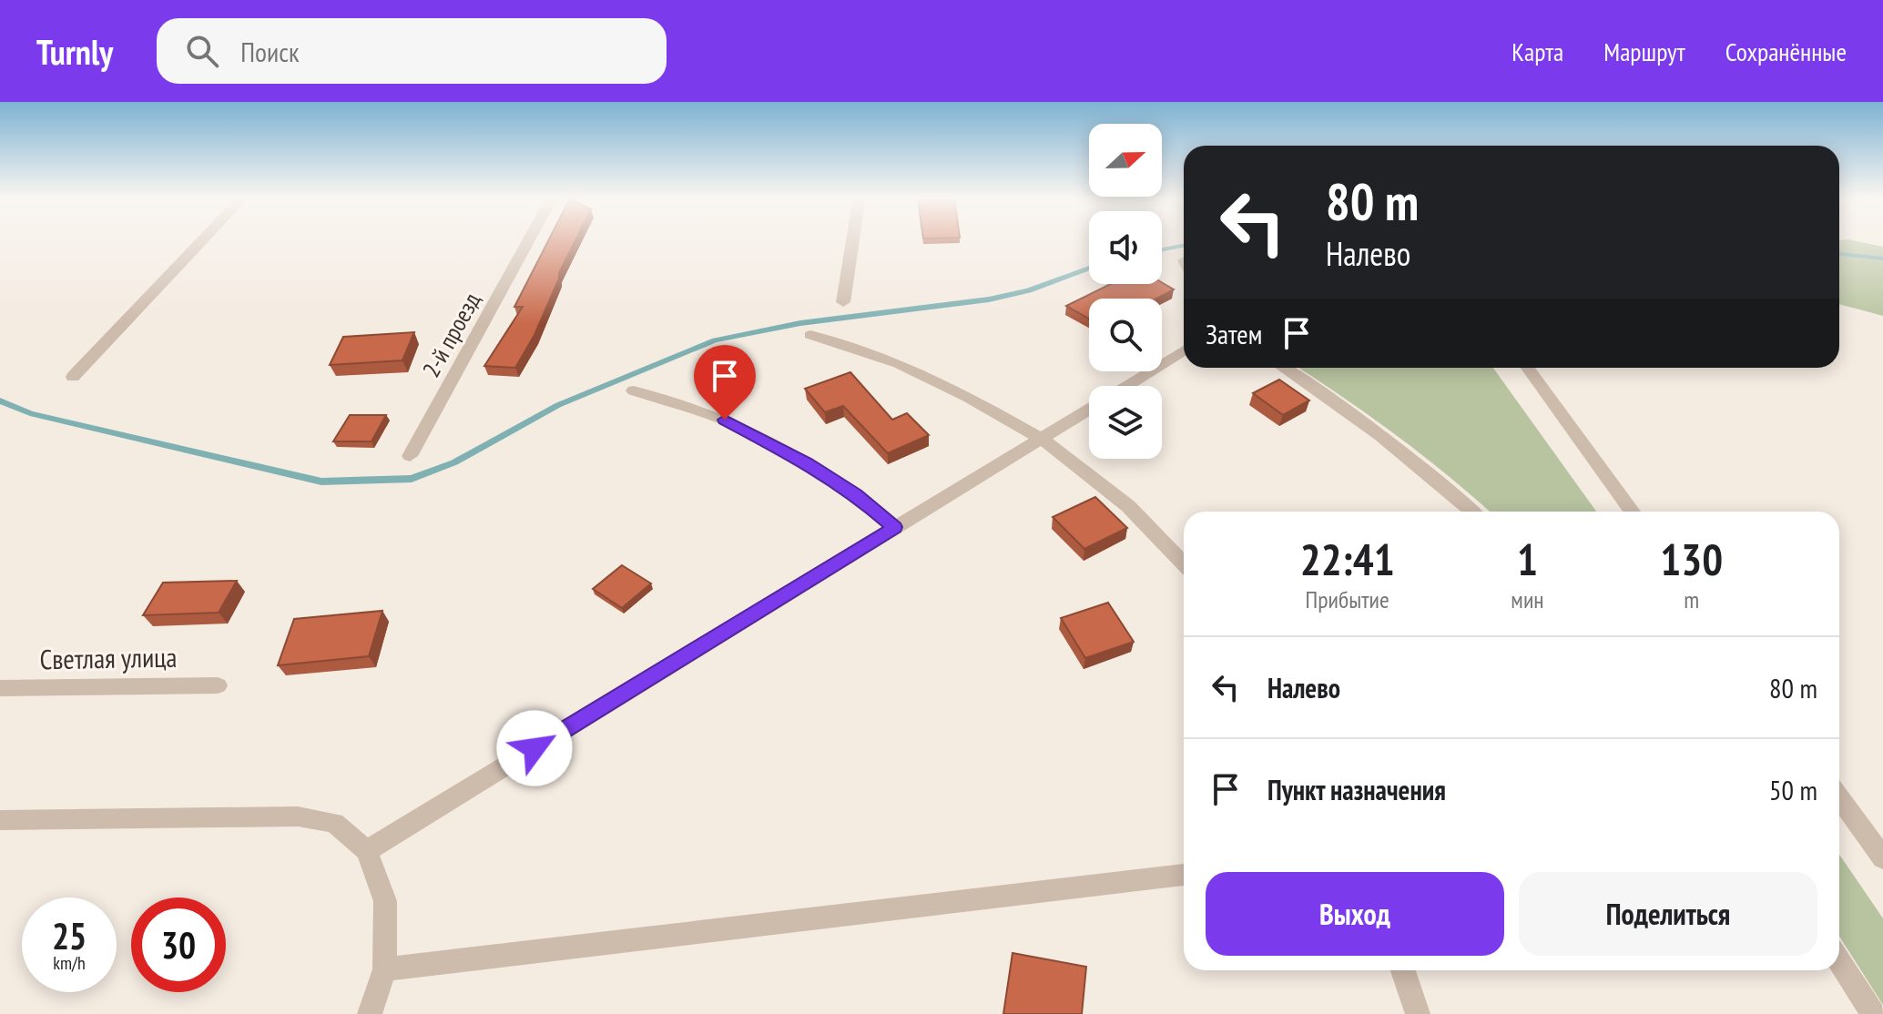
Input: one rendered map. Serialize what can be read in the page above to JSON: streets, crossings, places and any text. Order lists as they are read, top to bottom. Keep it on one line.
{"streets":{"street":["2-й проезд","Светлая улица"]},"north":"right","page":{"header":"Turnly","search":"Поиск","nav":["Карта","Маршрут","Сохранённые"],"turn":["80 m","Налево"],"then":"Затем","eta":["22:41","Прибытие","1","мин","130","m"],"list":[{"name":"Налево","value":"80 m"},{"name":"Пункт назначения","value":"50 m"}],"buttons":["Выход","Поделиться"],"speed":"25 km/h","limit":"30"}}
